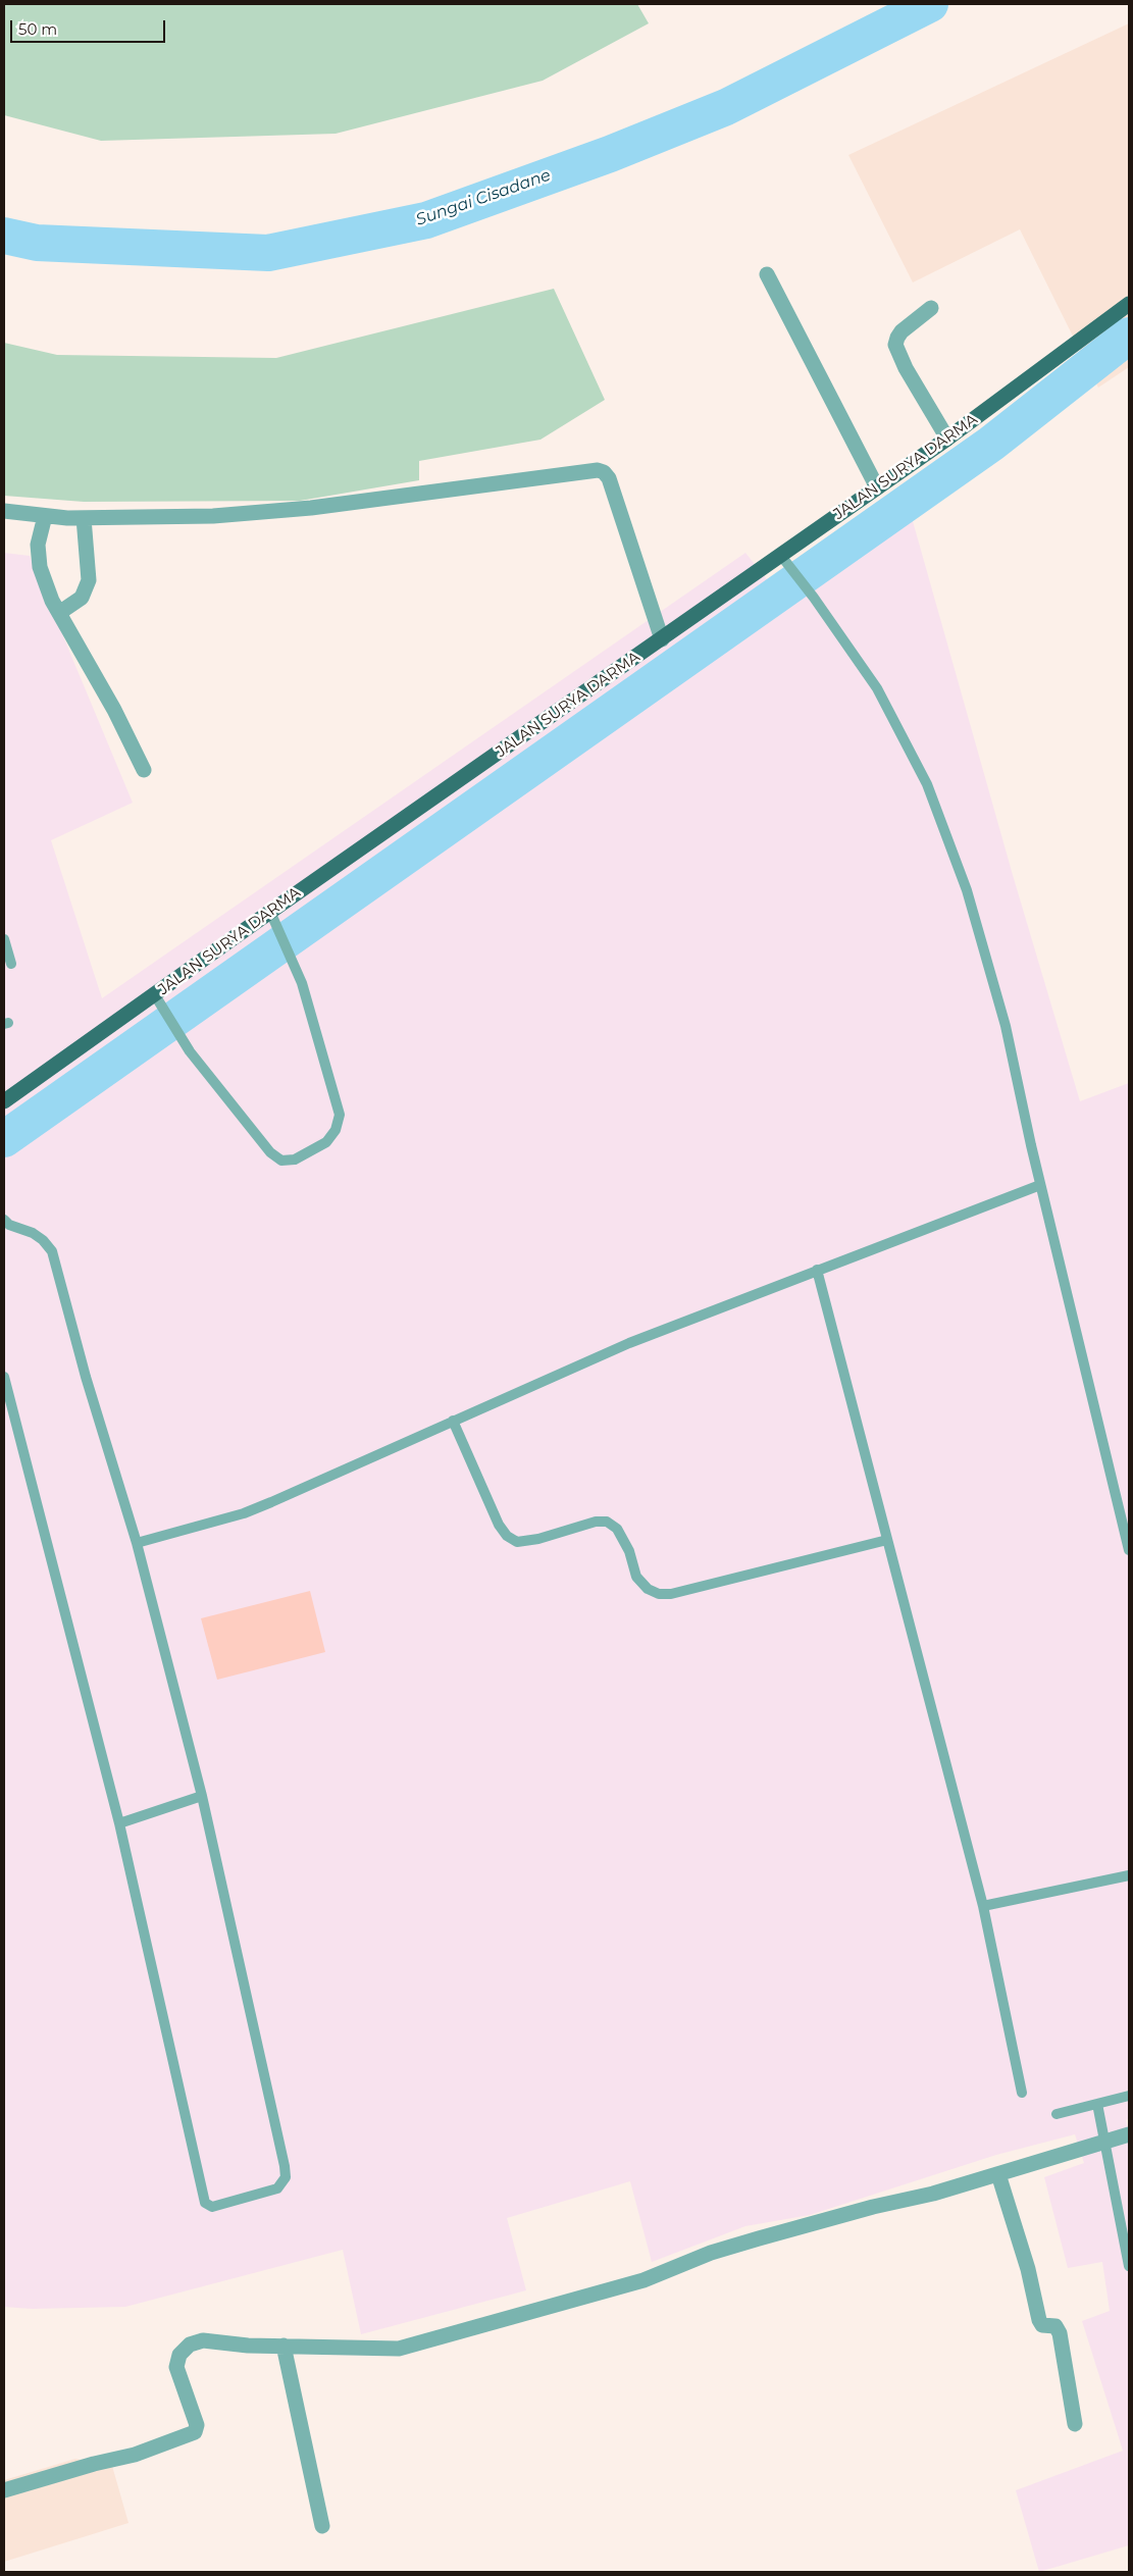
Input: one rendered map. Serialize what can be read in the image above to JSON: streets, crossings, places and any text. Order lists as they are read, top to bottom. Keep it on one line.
{"streets":{"main road":["JALAN SURYA DARMA"]},"water":["Sungai Cisadane"],"scale_bar":"50 m"}
